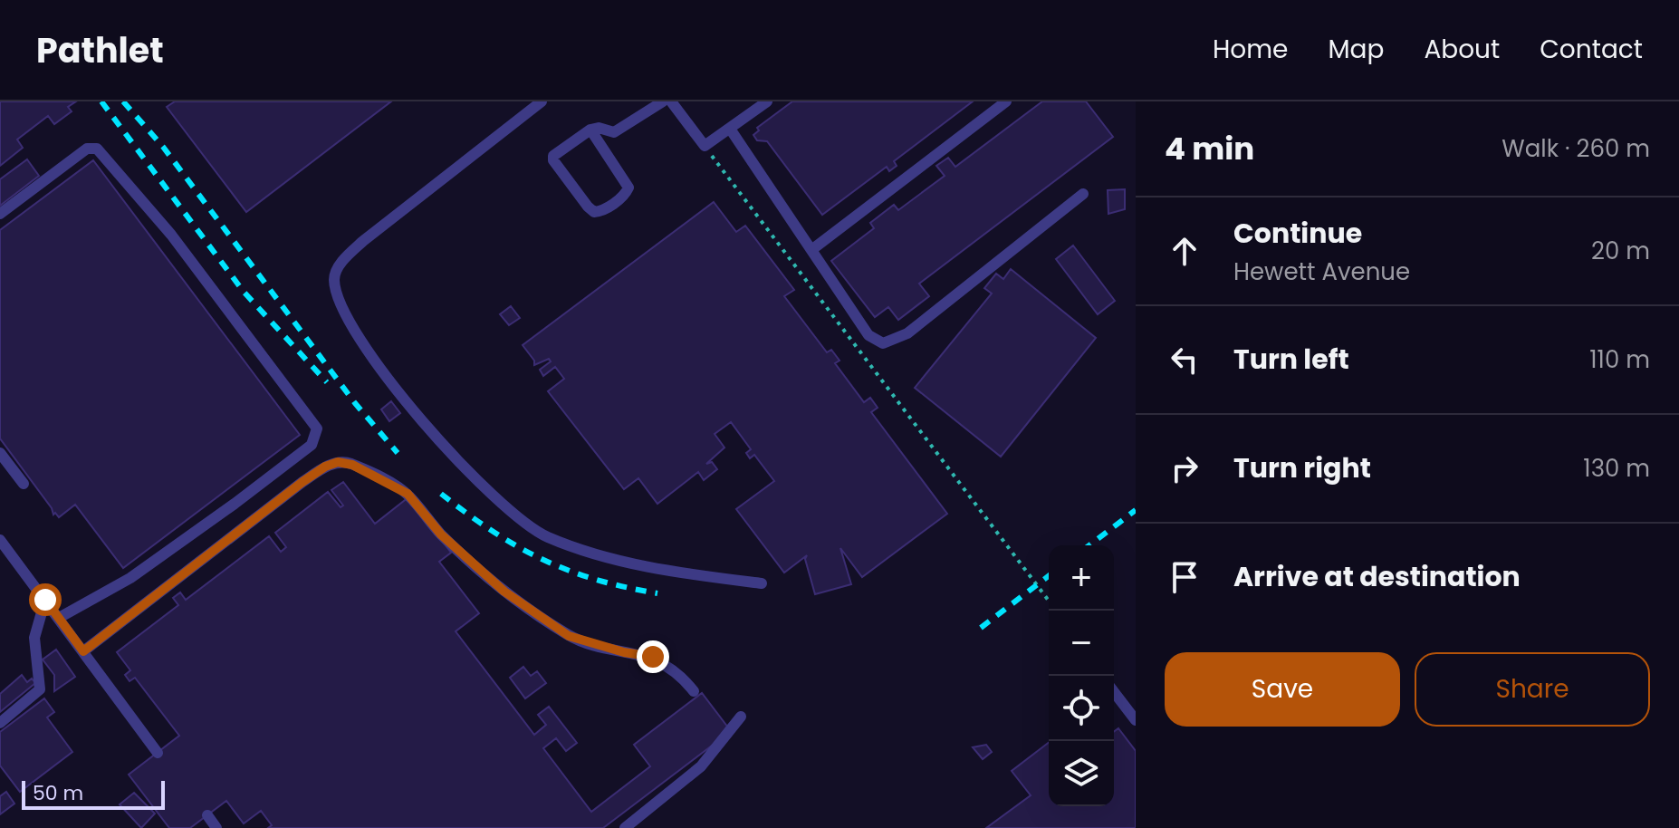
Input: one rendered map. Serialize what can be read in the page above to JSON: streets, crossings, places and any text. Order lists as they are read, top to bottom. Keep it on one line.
{"scale_bar":"50 m","page":{"header":"Pathlet","nav":["Home","Map","About","Contact"],"heading":["4 min","Walk · 260 m"],"list":[["Continue","Hewett Avenue","20 m"],["Turn left","110 m"],["Turn right","130 m"],"Arrive at destination"],"map_buttons":["+","−"],"buttons":["Save","Share"],"scale":"50 m"}}
